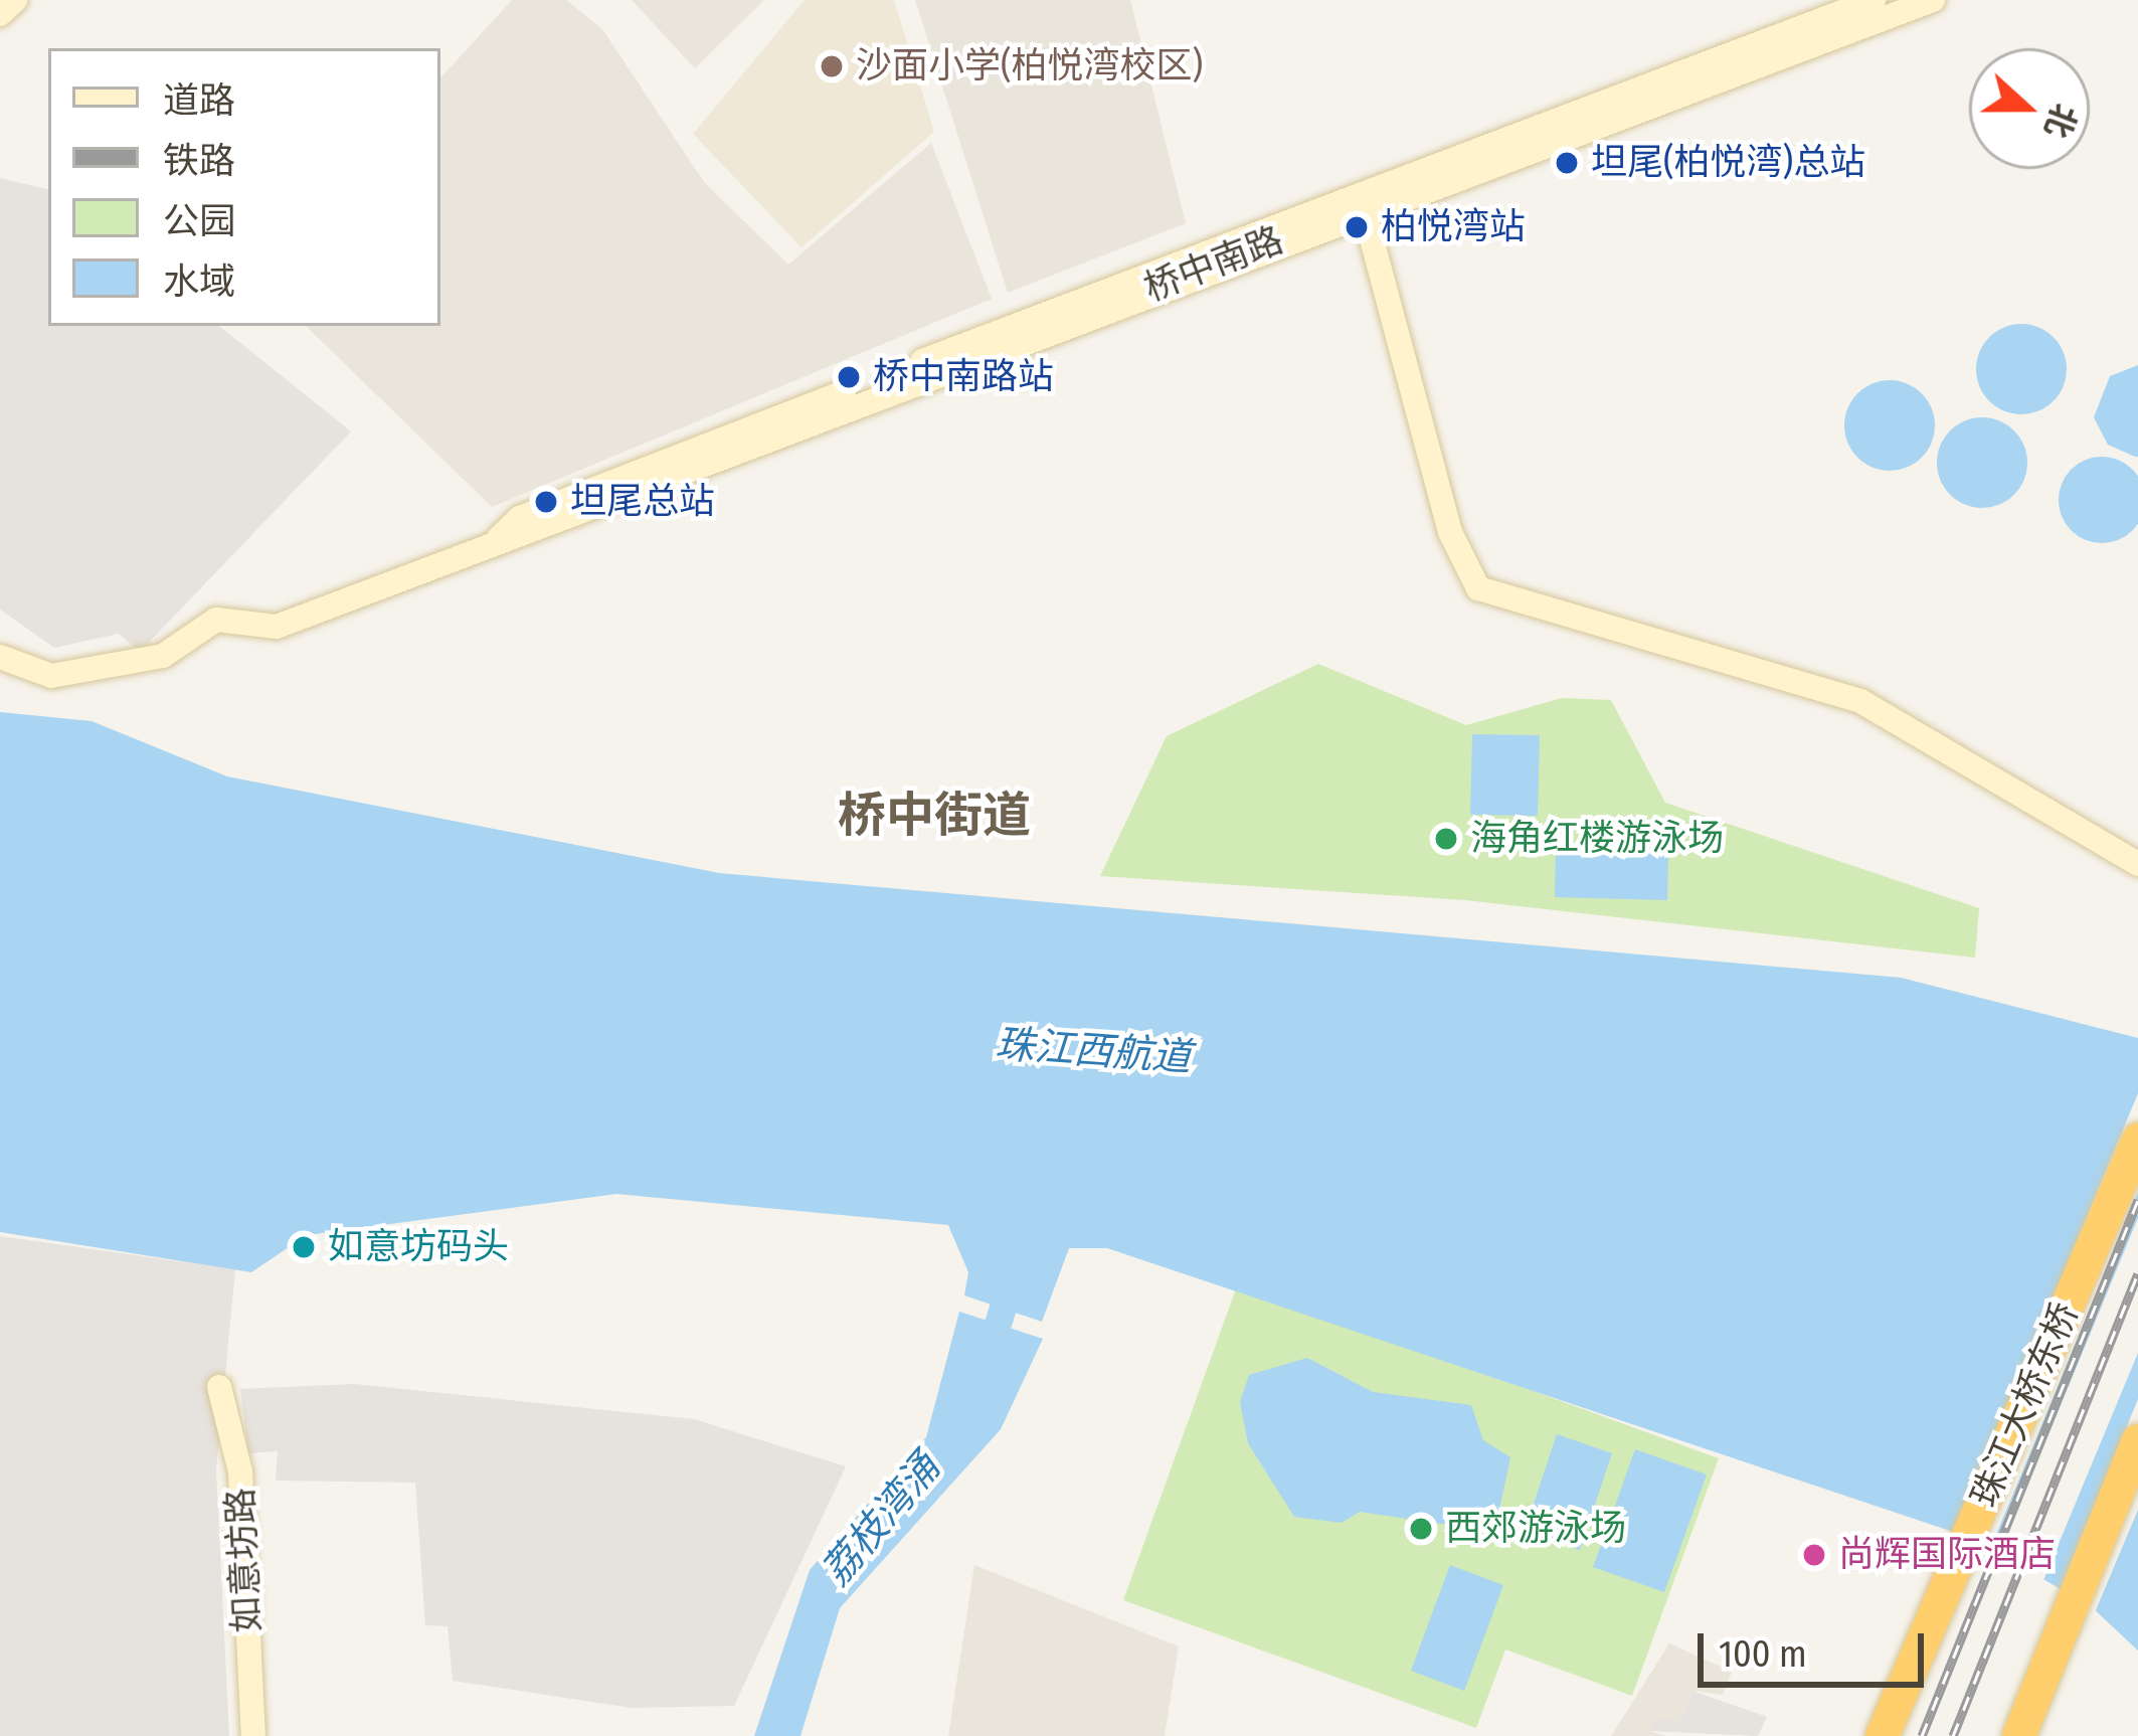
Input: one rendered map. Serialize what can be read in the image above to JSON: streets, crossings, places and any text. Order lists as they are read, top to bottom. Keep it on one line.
{"streets":{"highway":["珠江大桥东桥"],"main road":["桥中南路","如意坊路"]},"districts":["桥中街道"],"water":["珠江西航道","荔枝湾涌"],"places":["沙面小学(柏悦湾校区)","坦尾(柏悦湾)总站","柏悦湾站","桥中南路站","坦尾总站","海角红楼游泳场","如意坊码头","西郊游泳场","尚辉国际酒店"],"legend":["道路","铁路","公园","水域"],"scale_bar":"100 m","north":"right"}
